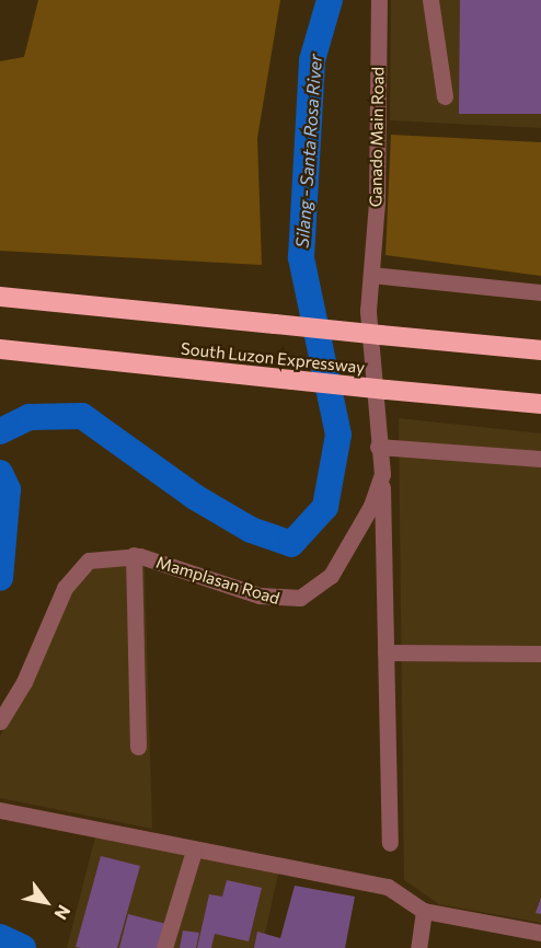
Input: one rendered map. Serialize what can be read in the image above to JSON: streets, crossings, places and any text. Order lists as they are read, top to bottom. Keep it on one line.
{"streets":{"highway":["South Luzon Expressway"],"street":["Ganado Main Road","Mamplasan Road"]},"crossings":[["Ganado Main Road","Mamplasan Road"]],"water":["Silang - Santa Rosa River"],"north":"bottom right"}
